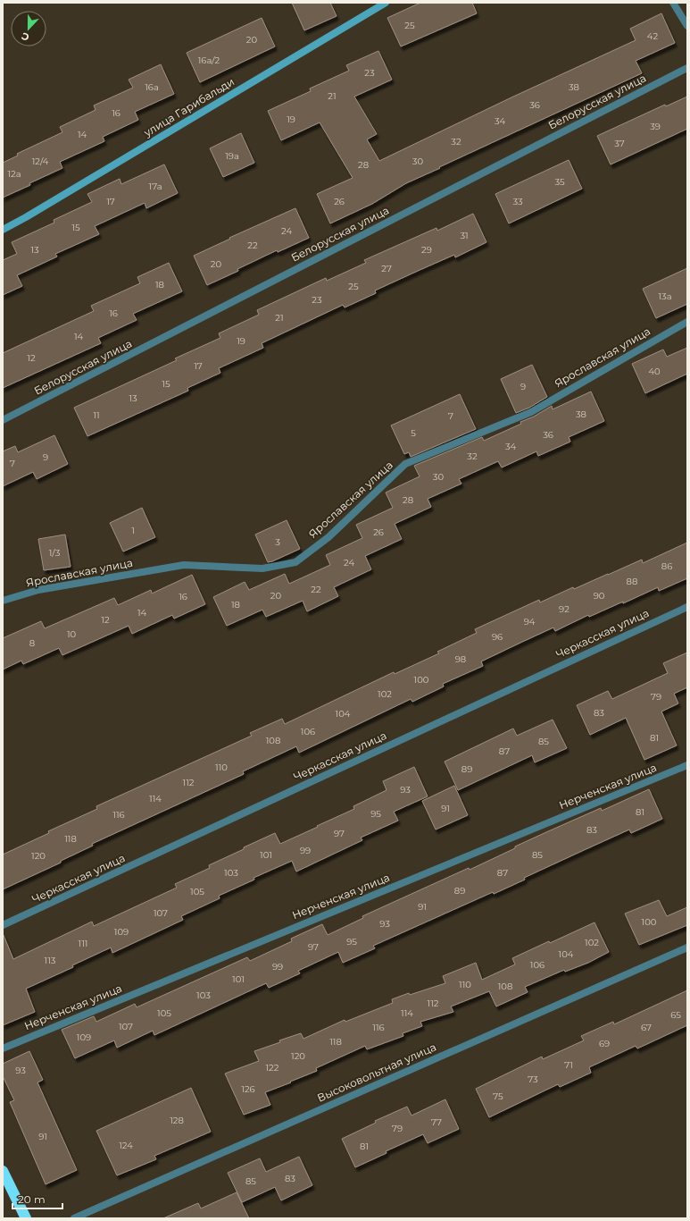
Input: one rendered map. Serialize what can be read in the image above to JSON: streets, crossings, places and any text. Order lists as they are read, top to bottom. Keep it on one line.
{"streets":{"street":["Белорусская улица","улица Гарибальди","Ярославская улица","Черкасская улица","Нерченская улица","Высоковольтная улица"]},"house_numbers":["25","42","20","16а/2","23","16а","38","21","36","16","19","34","39","14","32","37","19а","12/4","30","28","12а","35","17а","17","26","33","15","24","31","22","13","29","20","27","18","25","13a","23","16","21","14","19","12","17","40","15","9","13","38","11","7","5","36","34","32","9","7","30","28","1","26","3","1/3","24","86","88","22","20","90","16","18","92","14","12","94","10","96","8","98","100","102","79","83","104","106","81","108","85","87","110","89","112","93","114","91","81","95","116","83","97","118","99","101","85","120","103","87","89","105","91","107","100","93","109","95","102","111","97","104","113","106","99","101","110","108","103","112","105","114","65","107","116","67","109","118","69","120","71","122","93","73","126","75","128","77","79","91","124","81","83","85"],"scale_bar":"20 m","north":"bottom"}
